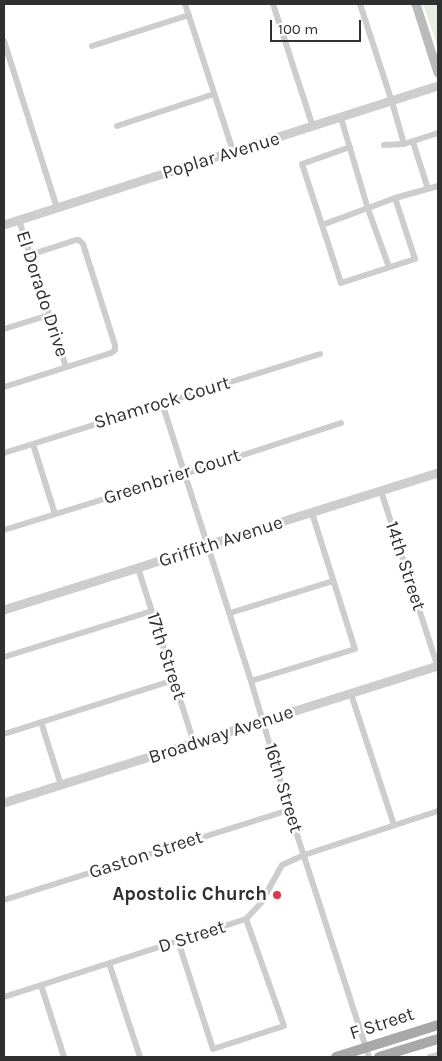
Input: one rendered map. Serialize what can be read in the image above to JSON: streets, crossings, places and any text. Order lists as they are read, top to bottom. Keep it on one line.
{"streets":{"main road":["F Street"],"street":["Poplar Avenue","El Dorado Drive","Shamrock Court","Greenbrier Court","Griffith Avenue","14th Street","17th Street","Broadway Avenue","16th Street","Gaston Street","D Street"]},"crossings":[["Poplar Avenue","El Dorado Drive"],["Shamrock Court","16th Street"],["Greenbrier Court","16th Street"],["Griffith Avenue","14th Street"],["Griffith Avenue","17th Street"],["Griffith Avenue","16th Street"],["14th Street","Broadway Avenue"],["17th Street","Broadway Avenue"],["Broadway Avenue","16th Street"],["16th Street","Gaston Street"],["16th Street","D Street"],["16th Street","F Street"]],"places":["Apostolic Church"],"scale_bar":"100 m"}
